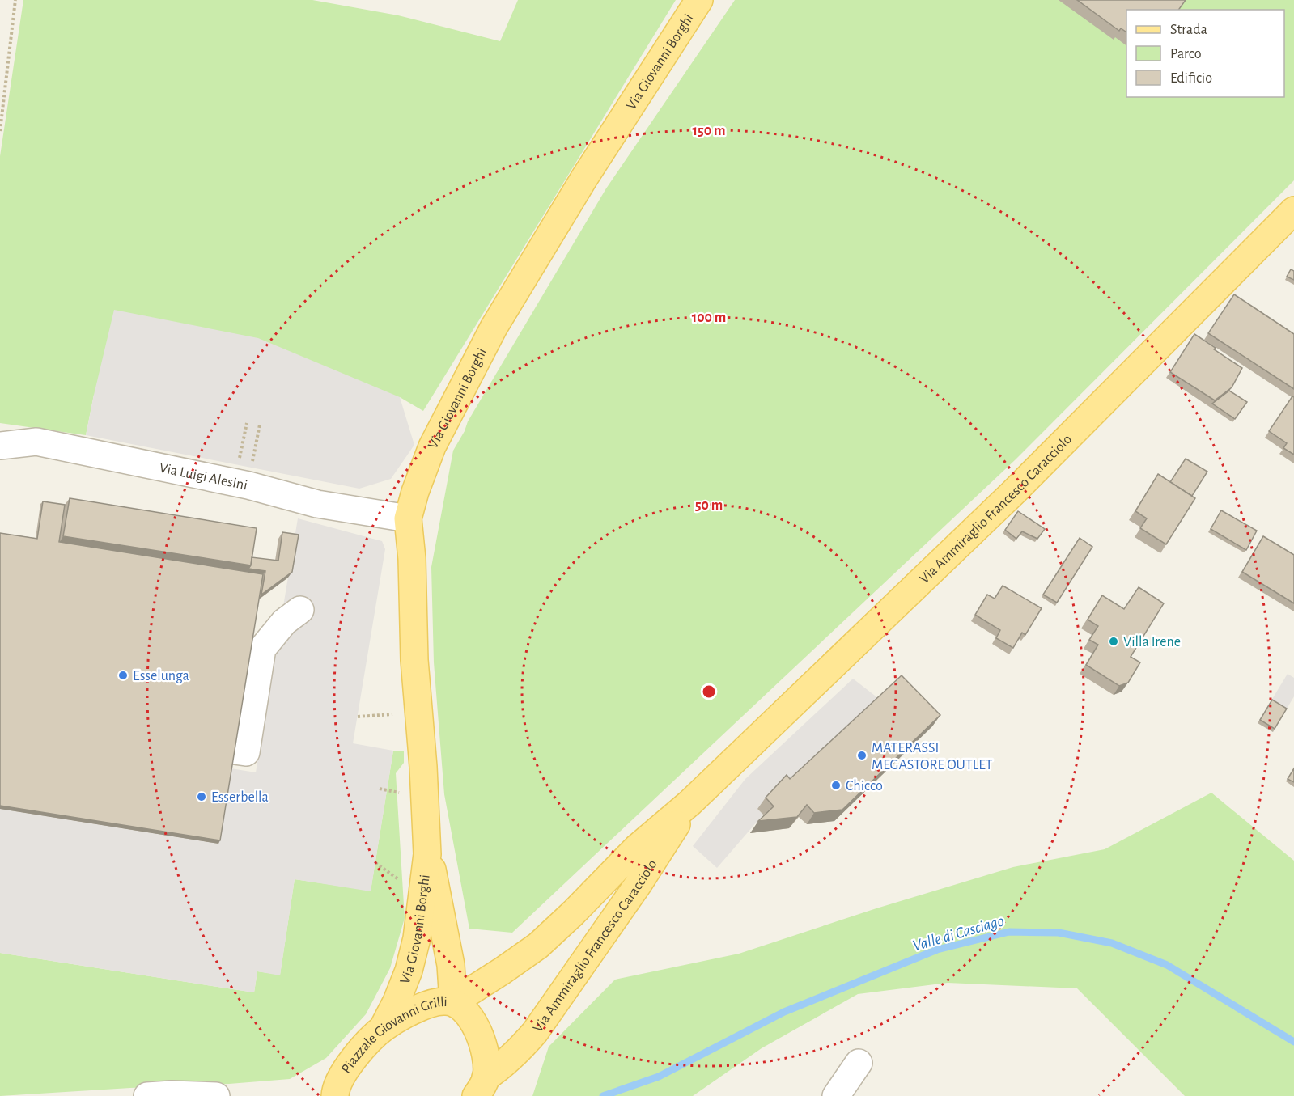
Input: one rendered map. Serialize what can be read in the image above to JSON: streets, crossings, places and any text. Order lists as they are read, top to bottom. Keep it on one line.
{"streets":{"main road":["Via Giovanni Borghi","Via Ammiraglio Francesco Caracciolo","Piazzale Giovanni Grilli"],"street":["Via Luigi Alesini"]},"crossings":[["Via Giovanni Borghi","Via Luigi Alesini"],["Via Giovanni Borghi","Via Ammiraglio Francesco Caracciolo"],["Via Giovanni Borghi","Piazzale Giovanni Grilli"],["Via Ammiraglio Francesco Caracciolo","Piazzale Giovanni Grilli"]],"water":["Valle di Casciago"],"places":["Villa Irene","Esselunga","MATERASSI MEGASTORE OUTLET","Chicco","Esserbella"],"legend":["Strada","Parco","Edificio"],"rings":["150 m","100 m","50 m"]}
